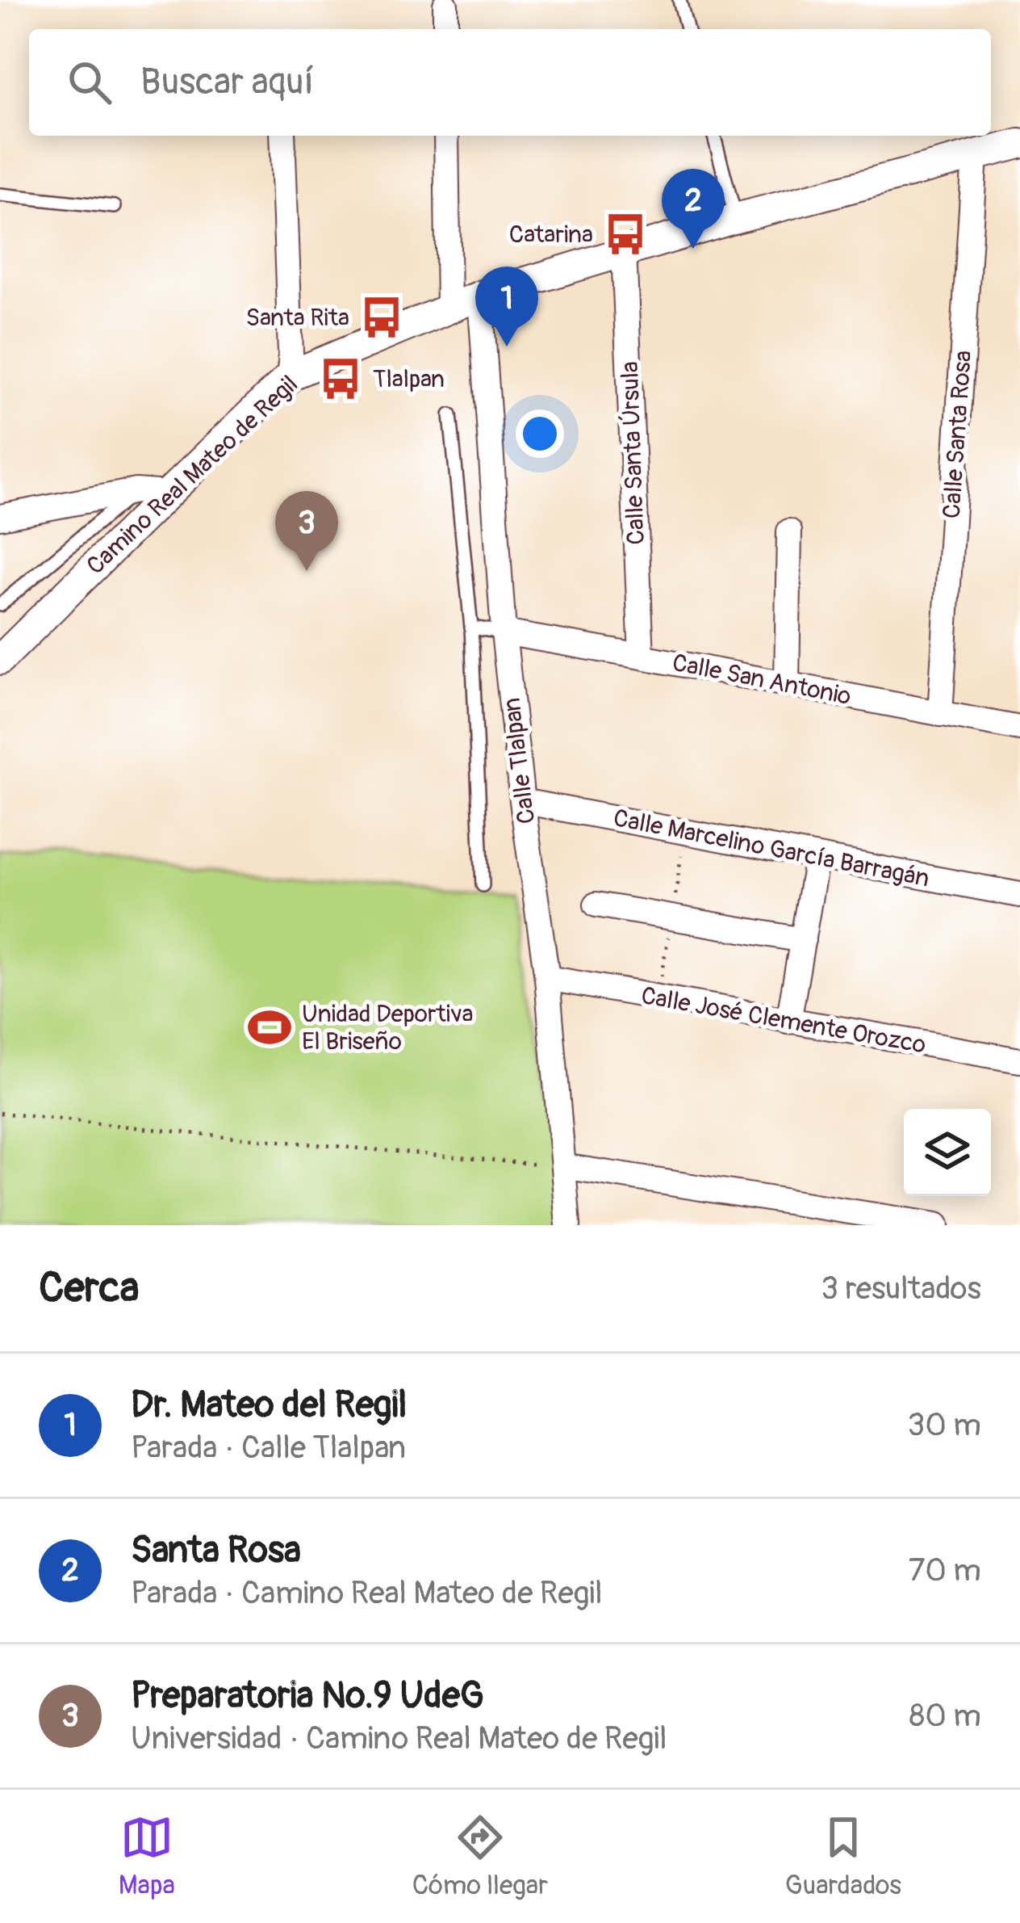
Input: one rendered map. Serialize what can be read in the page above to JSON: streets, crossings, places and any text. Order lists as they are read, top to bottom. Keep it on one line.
{"streets":{"street":["Calle Santa Rosa","Calle Santa Úrsula","Camino Real Mateo de Regil","Calle San Antonio","Calle Tlalpan","Calle Marcelino García Barragán","Calle José Clemente Orozco"]},"crossings":[["Calle Santa Rosa","Camino Real Mateo de Regil"],["Calle Santa Rosa","Calle San Antonio"],["Calle Santa Úrsula","Camino Real Mateo de Regil"],["Calle Santa Úrsula","Calle San Antonio"],["Camino Real Mateo de Regil","Calle Tlalpan"],["Calle San Antonio","Calle Tlalpan"],["Calle Tlalpan","Calle Marcelino García Barragán"],["Calle Tlalpan","Calle José Clemente Orozco"]],"places":{"bus stop":["Catarina","Santa Rita","Tlalpan"],"sports":["Unidad Deportiva El Briseño"]},"page":{"search":"Buscar aquí","pins":["2","1","3"],"heading":["Cerca","3 resultados"],"list":[{"mark":"1","name":"Dr. Mateo del Regil","note":"Parada · Calle Tlalpan","value":"30 m"},{"mark":"2","name":"Santa Rosa","note":"Parada · Camino Real Mateo de Regil","value":"70 m"},{"mark":"3","name":"Preparatoria No.9 UdeG","note":"Universidad · Camino Real Mateo de Regil","value":"80 m"}],"nav":["Mapa","Cómo llegar","Guardados"]}}
